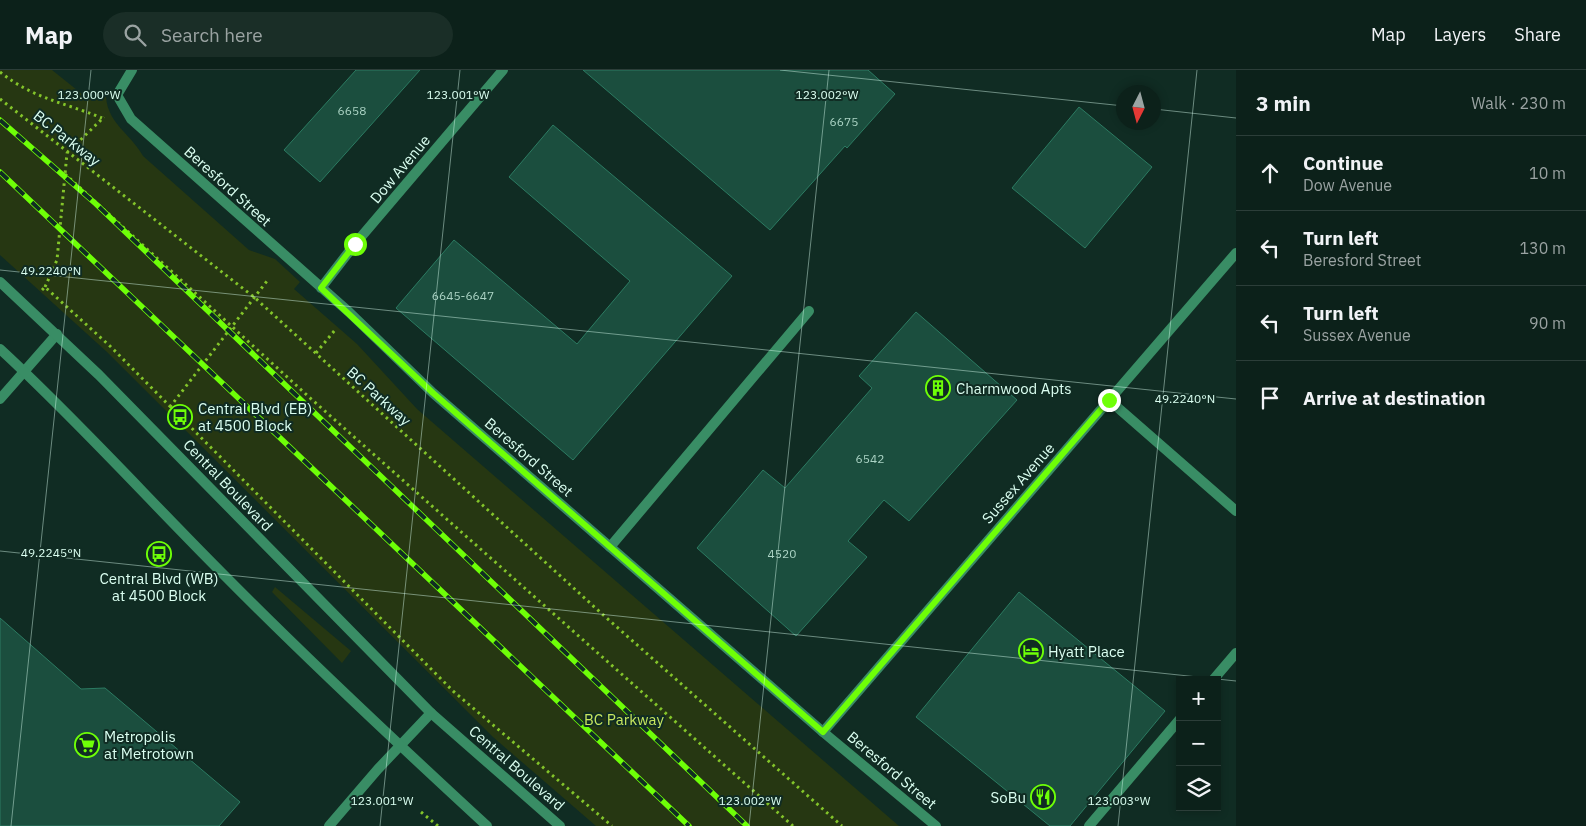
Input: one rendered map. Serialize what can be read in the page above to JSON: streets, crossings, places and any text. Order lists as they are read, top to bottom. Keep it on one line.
{"streets":{"street":["Dow Avenue","Beresford Street","Sussex Avenue","Central Boulevard"],"path":["BC Parkway"]},"crossings":[["Dow Avenue","Beresford Street"],["Beresford Street","Sussex Avenue"]],"parks":["BC Parkway"],"places":{"building":["Charmwood Apts"],"bus stop":["Central Blvd (EB) at 4500 Block","Central Blvd (WB) at 4500 Block"],"hotel":["Hyatt Place"],"supermarket":["Metropolis at Metrotown"],"restaurant":["SoBu"]},"house_numbers":["6658","6675","6645-6647","6542","4520"],"north":"bottom","page":{"header":"Map","search":"Search here","nav":["Map","Layers","Share"],"heading":["3 min","Walk · 230 m"],"list":[["Continue","Dow Avenue","10 m"],["Turn left","Beresford Street","130 m"],["Turn left","Sussex Avenue","90 m"],"Arrive at destination"],"map_buttons":["+","−"]},"coordinates":["123.000°W","123.001°W","123.002°W","49.2240°N","49.2245°N","123.003°W"]}
